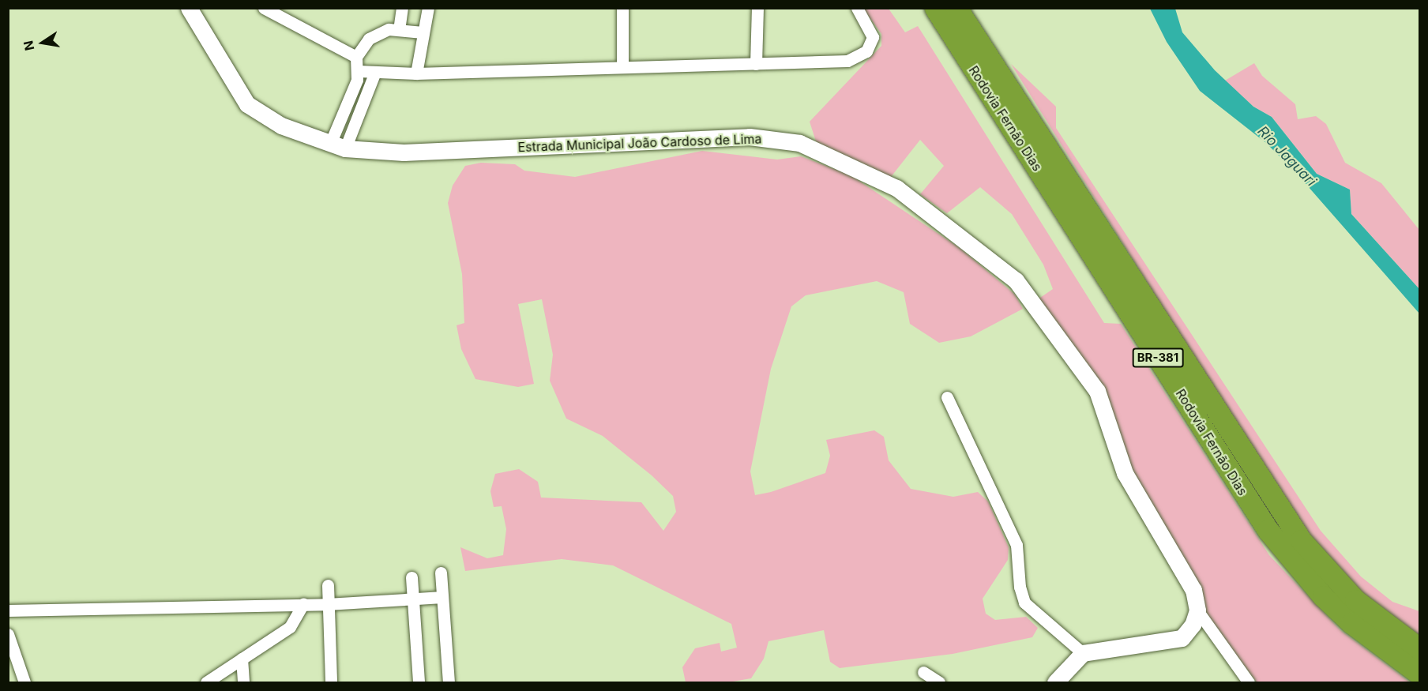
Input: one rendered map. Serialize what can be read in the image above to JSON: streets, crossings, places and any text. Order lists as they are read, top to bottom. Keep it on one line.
{"streets":{"highway":["Rodovia Fernão Dias","BR-381"],"street":["Estrada Municipal João Cardoso de Lima"]},"water":["Rio Jaguari"],"north":"left"}
